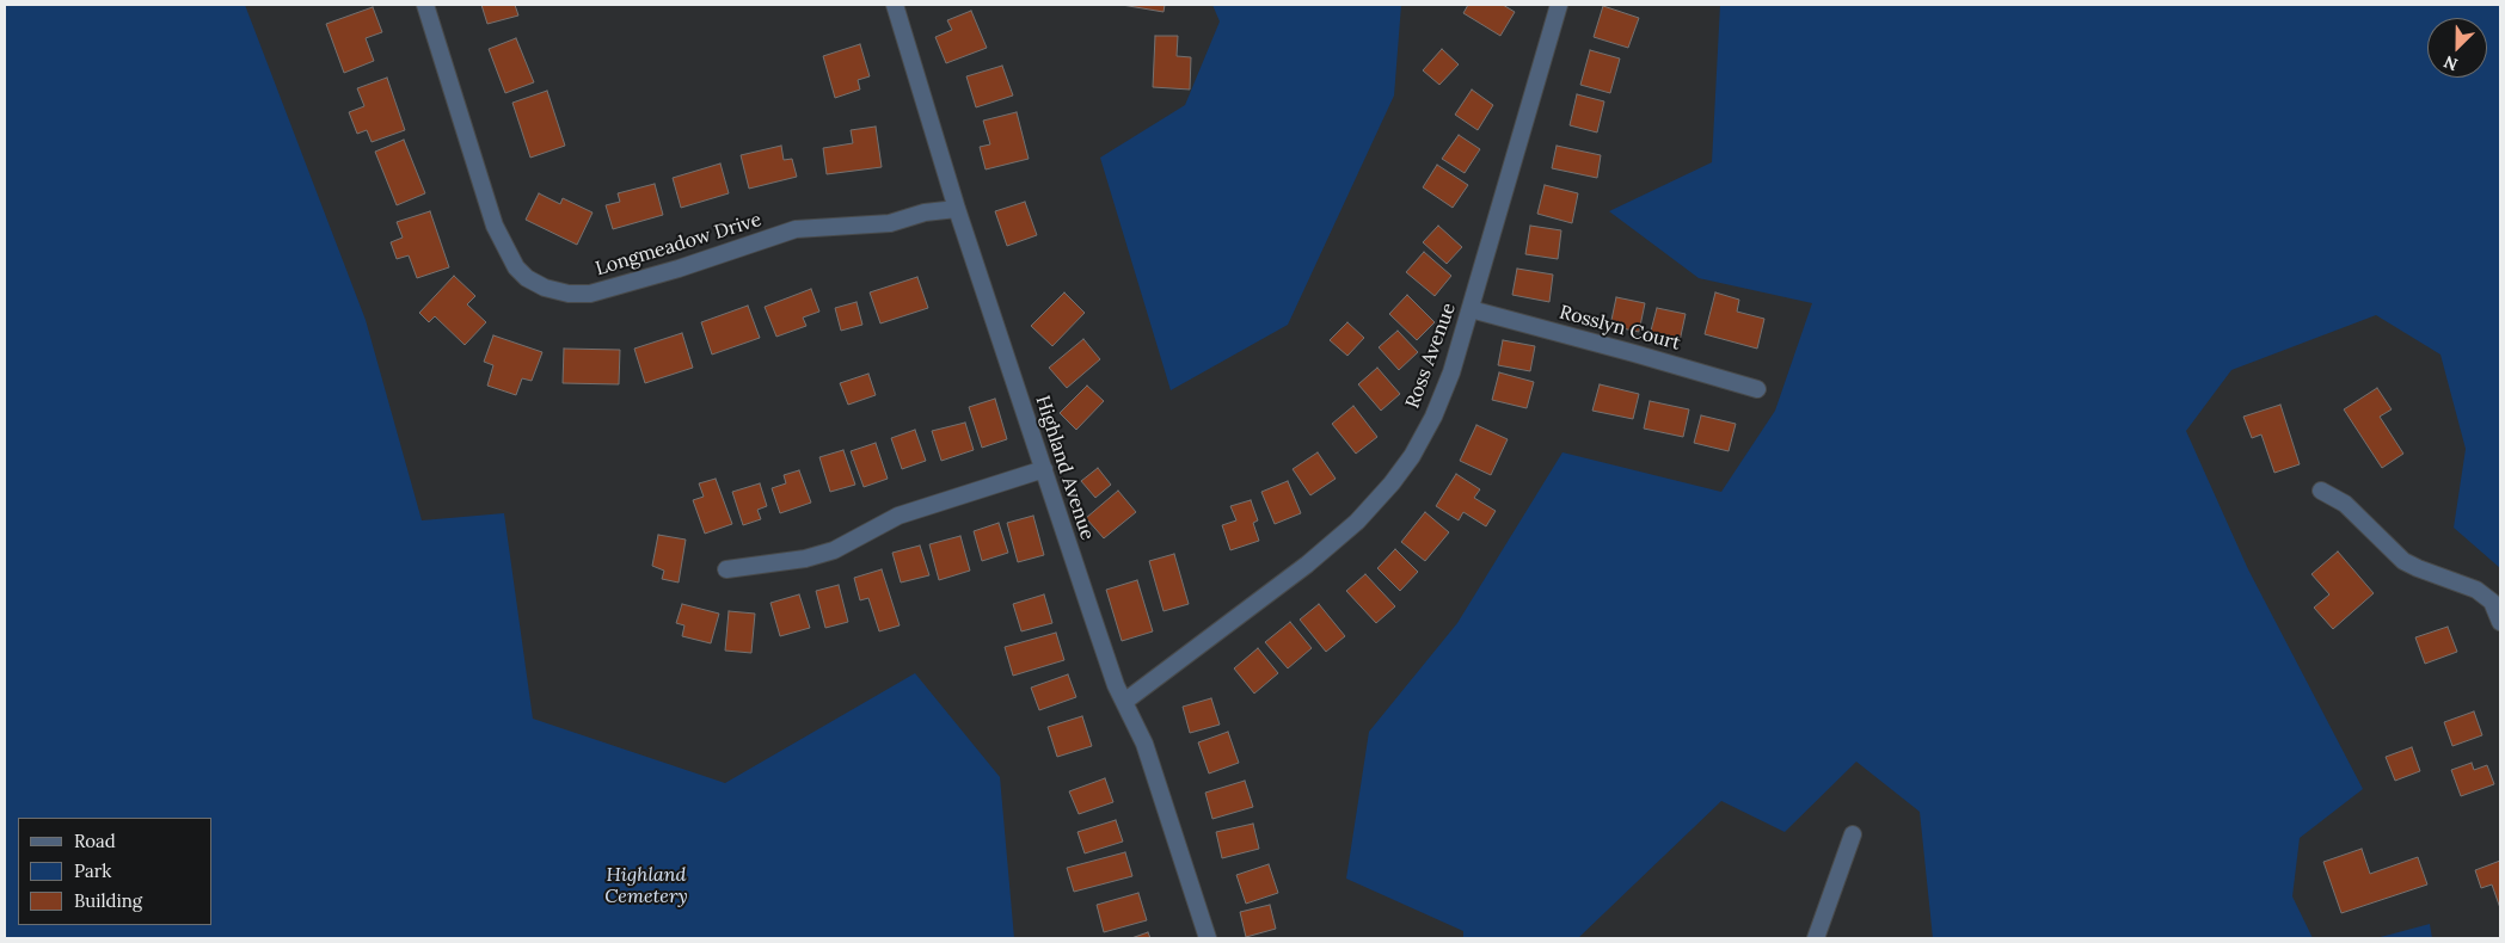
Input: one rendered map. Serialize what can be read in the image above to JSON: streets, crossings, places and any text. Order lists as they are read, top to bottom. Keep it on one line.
{"streets":{"street":["Longmeadow Drive","Rosslyn Court","Ross Avenue","Highland Avenue"]},"crossings":[["Longmeadow Drive","Highland Avenue"],["Rosslyn Court","Ross Avenue"],["Ross Avenue","Highland Avenue"]],"parks":["Highland Cemetery"],"legend":["Road","Park","Building"],"north":"bottom left"}
